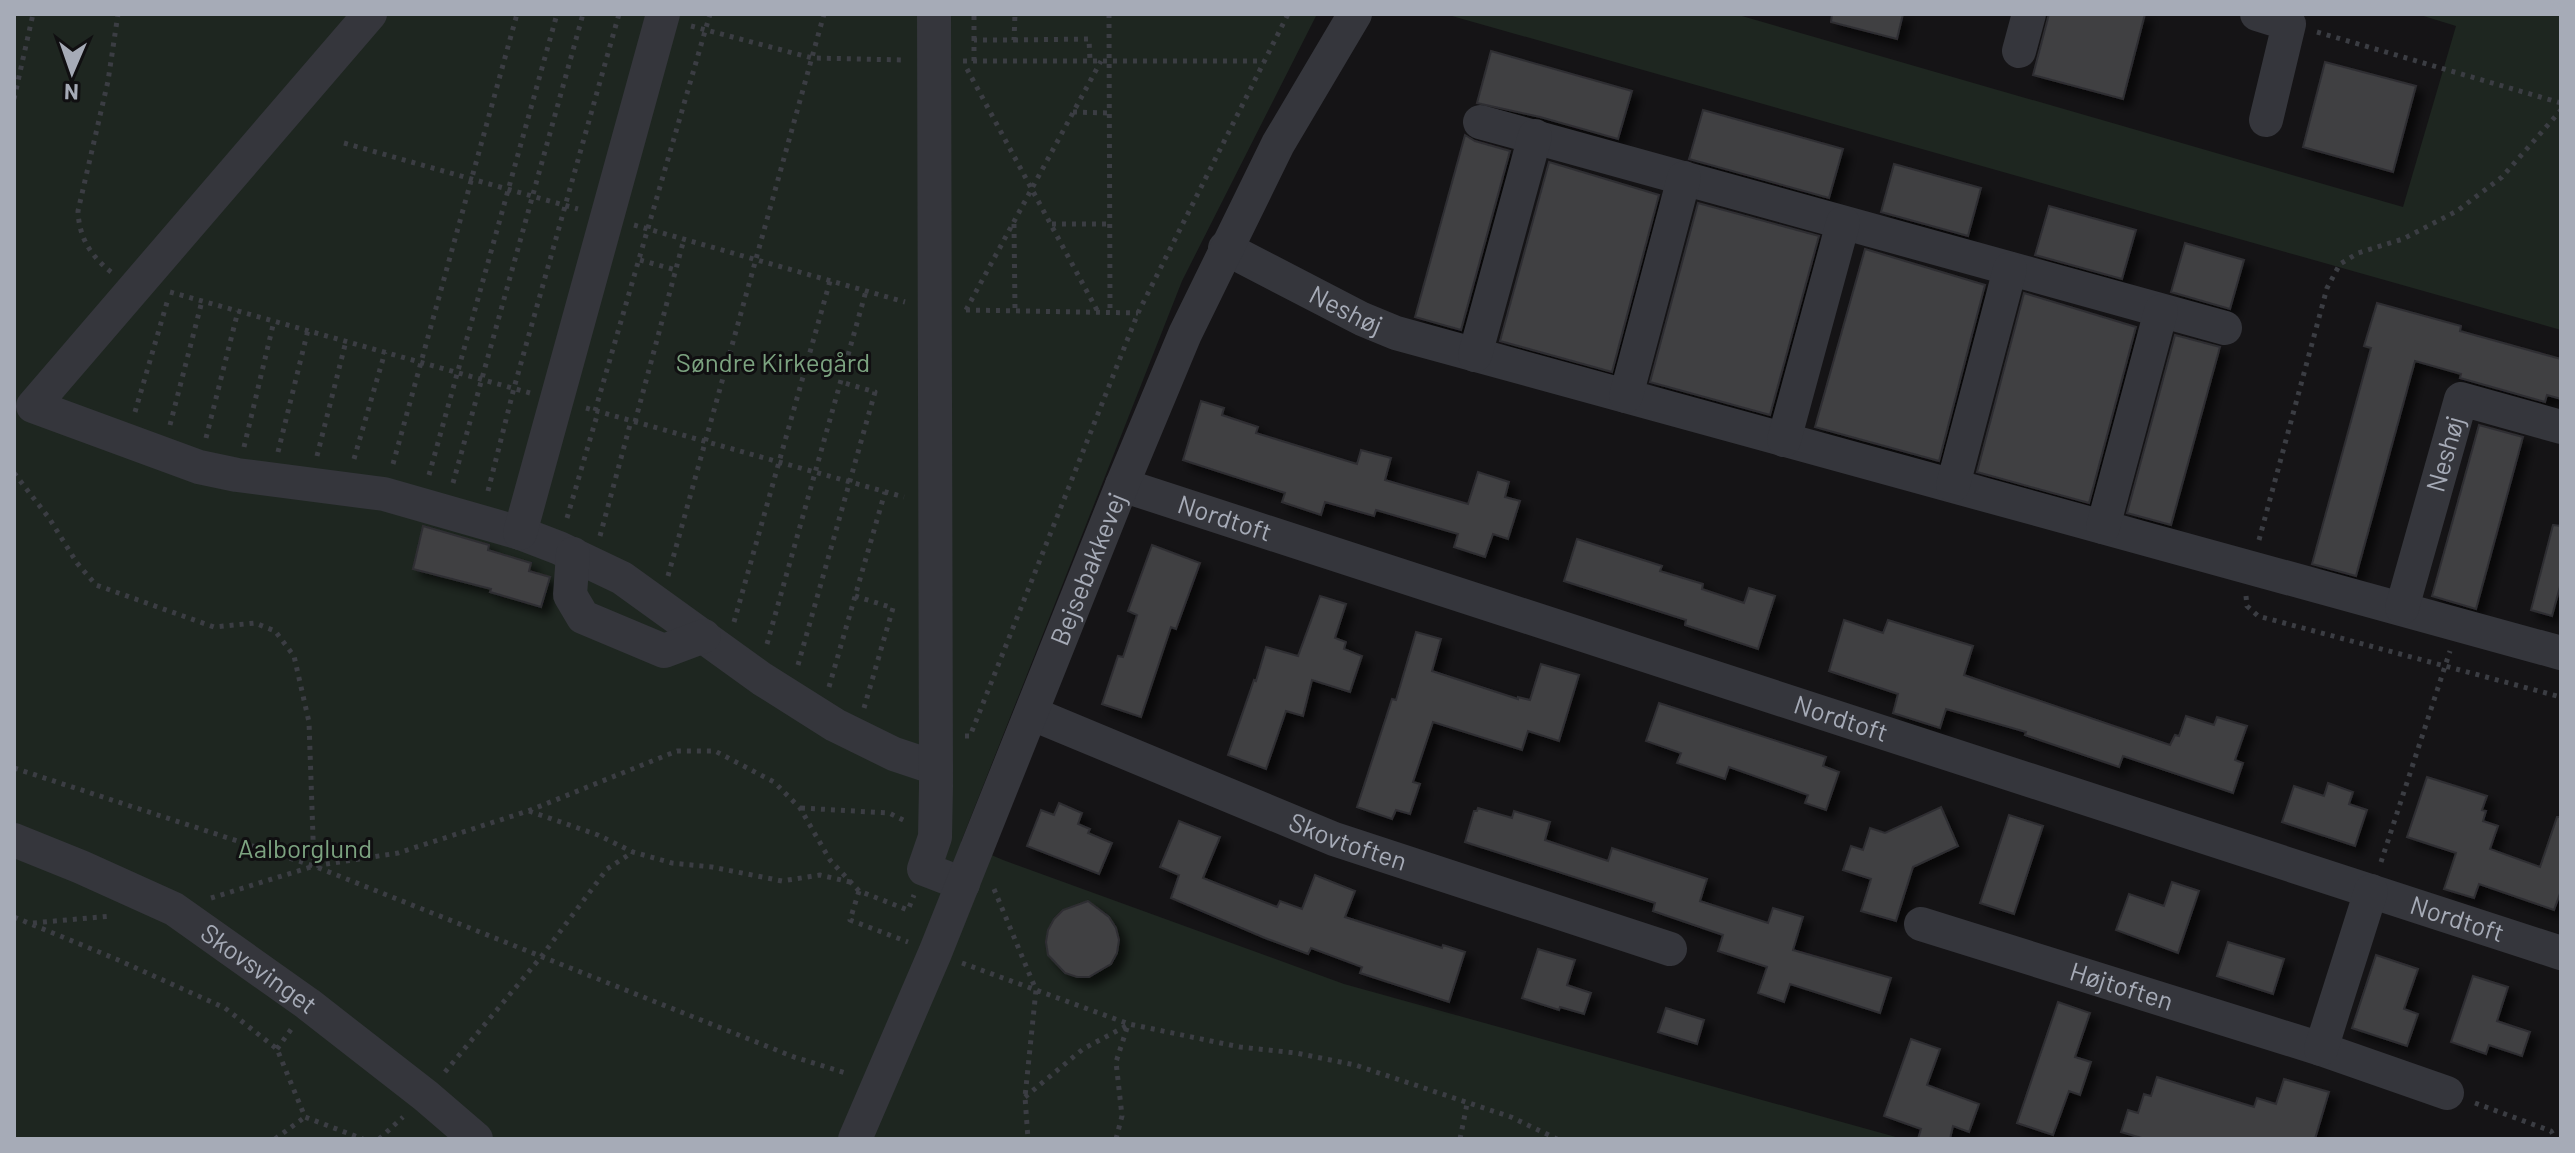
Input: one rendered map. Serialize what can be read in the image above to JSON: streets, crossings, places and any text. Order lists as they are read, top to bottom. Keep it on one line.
{"streets":{"street":["Neshøj","Nordtoft","Bejsebakkevej","Skovtoften","Skovsvinget","Højtoften"]},"crossings":[["Neshøj","Bejsebakkevej"],["Nordtoft","Bejsebakkevej"],["Bejsebakkevej","Skovtoften"]],"parks":["Søndre Kirkegård","Aalborglund"],"north":"bottom"}
